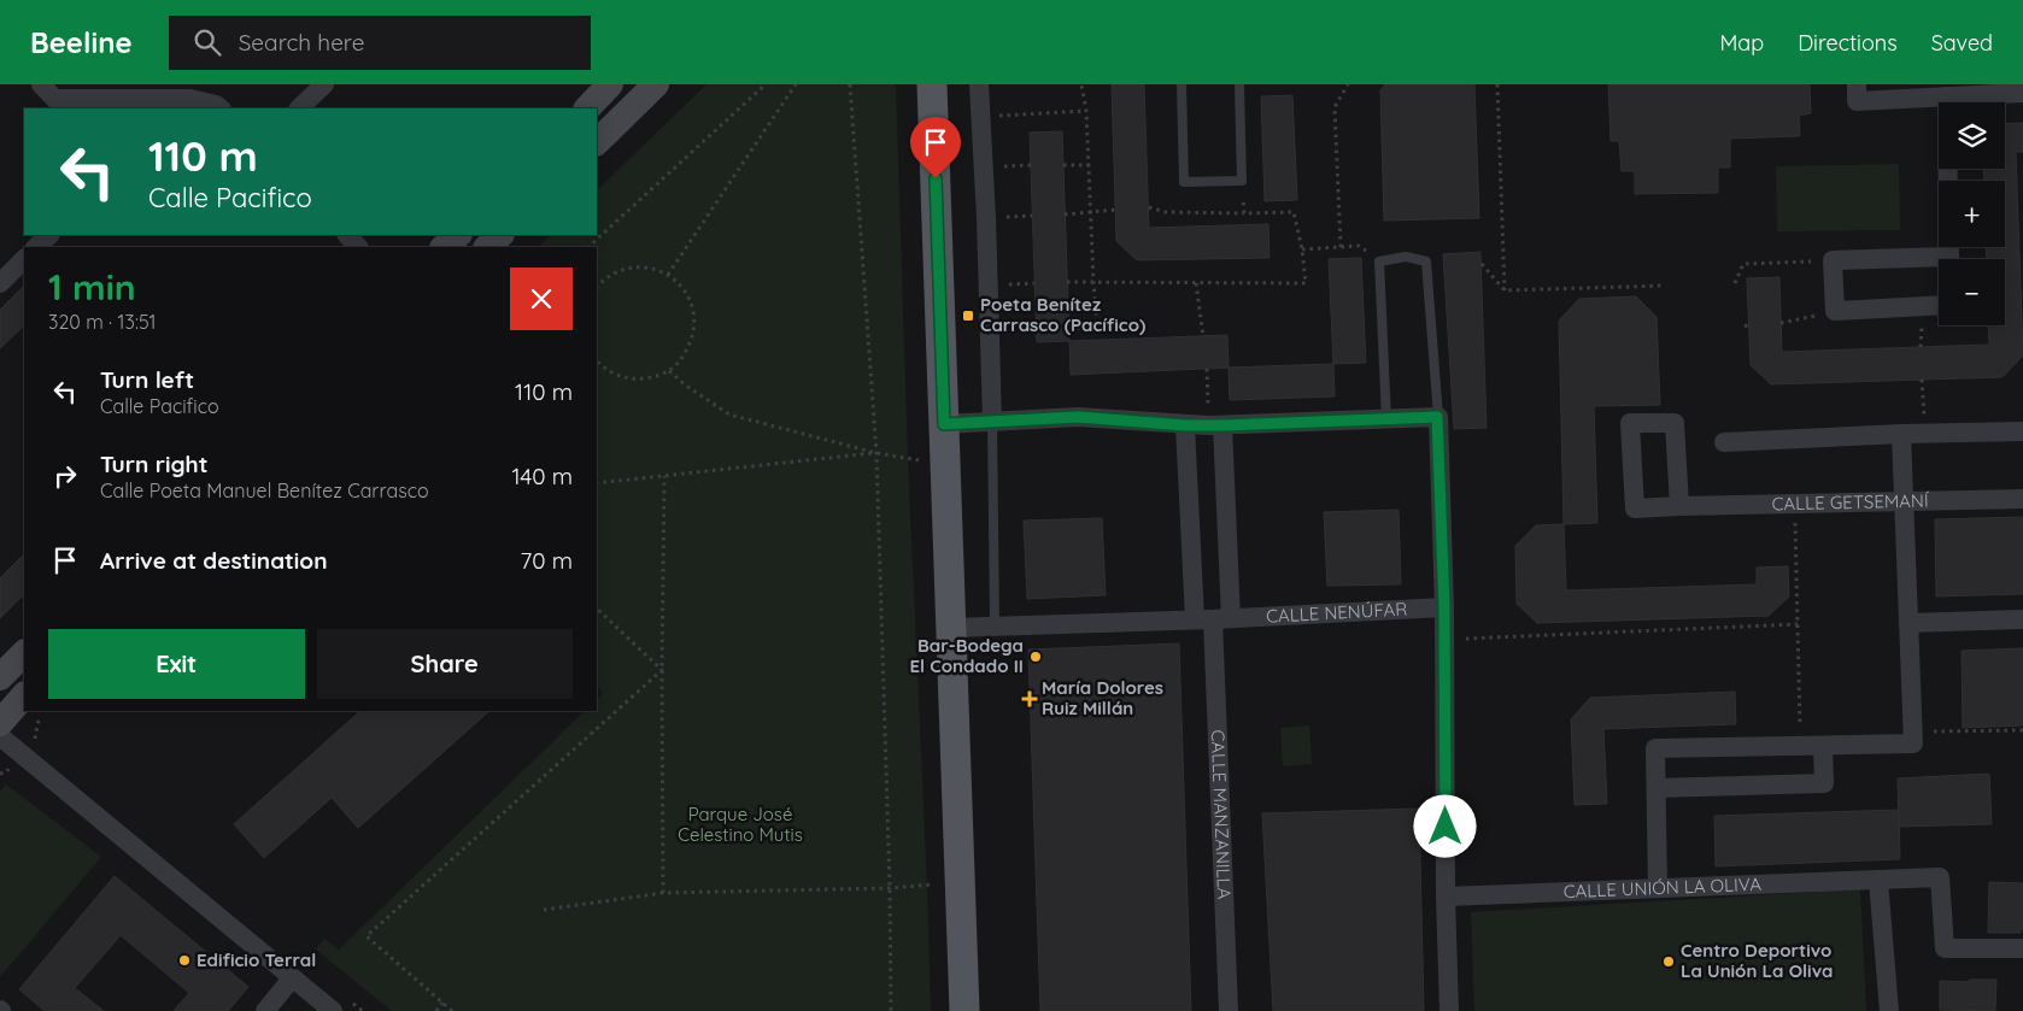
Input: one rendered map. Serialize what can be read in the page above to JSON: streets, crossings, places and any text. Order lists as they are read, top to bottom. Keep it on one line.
{"streets":{"street":["CALLE GETSEMANÍ","CALLE NENÚFAR","CALLE MANZANILLA","CALLE UNIÓN LA OLIVA"]},"crossings":[["CALLE NENÚFAR","CALLE MANZANILLA"]],"parks":["Parque José Celestino Mutis"],"places":{"transit":["Poeta Benítez Carrasco (Pacífico)"],"other":["Bar-Bodega El Condado II","Edificio Terral","Centro Deportivo La Unión La Oliva"],"health":["María Dolores Ruiz Millán"]},"page":{"header":"Beeline","search":"Search here","nav":["Map","Directions","Saved"],"map_buttons":["+","−"],"turn":["110 m","Calle Pacifico"],"heading":["1 min","320 m · 13:51"],"list":[{"name":"Turn left","note":"Calle Pacifico","value":"110 m"},{"name":"Turn right","note":"Calle Poeta Manuel Benítez Carrasco","value":"140 m"},{"name":"Arrive at destination","value":"70 m"}],"buttons":["Exit","Share"]}}
